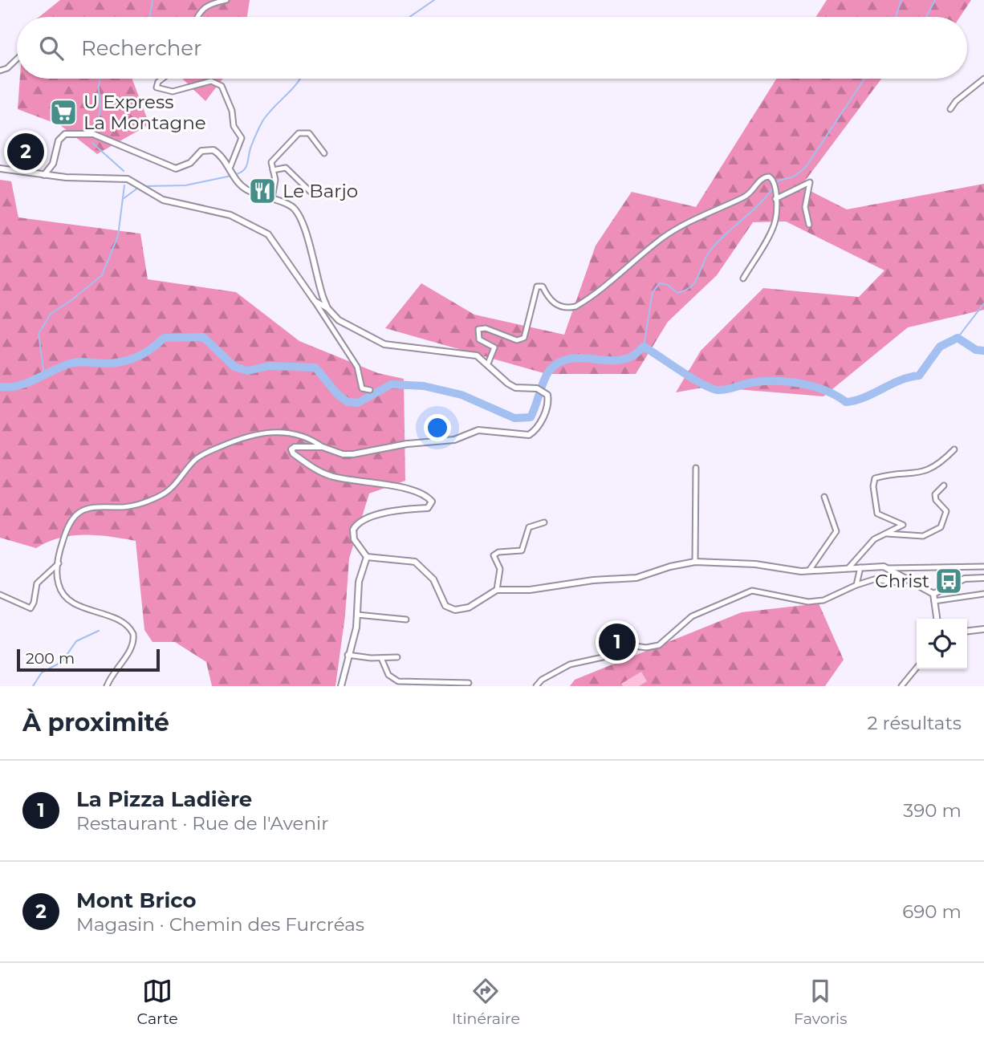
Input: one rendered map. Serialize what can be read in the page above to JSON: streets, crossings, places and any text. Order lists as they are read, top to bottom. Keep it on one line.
{"places":{"supermarket":["U Express La Montagne"],"restaurant":["Le Barjo"],"bus stop":["Christ"]},"scale_bar":"200 m","page":{"search":"Rechercher","pins":["2","1"],"scale":"200 m","heading":["À proximité","2 résultats"],"list":[{"mark":"1","name":"La Pizza Ladière","note":"Restaurant · Rue de l'Avenir","value":"390 m"},{"mark":"2","name":"Mont Brico","note":"Magasin · Chemin des Furcréas","value":"690 m"}],"nav":["Carte","Itinéraire","Favoris"]}}
